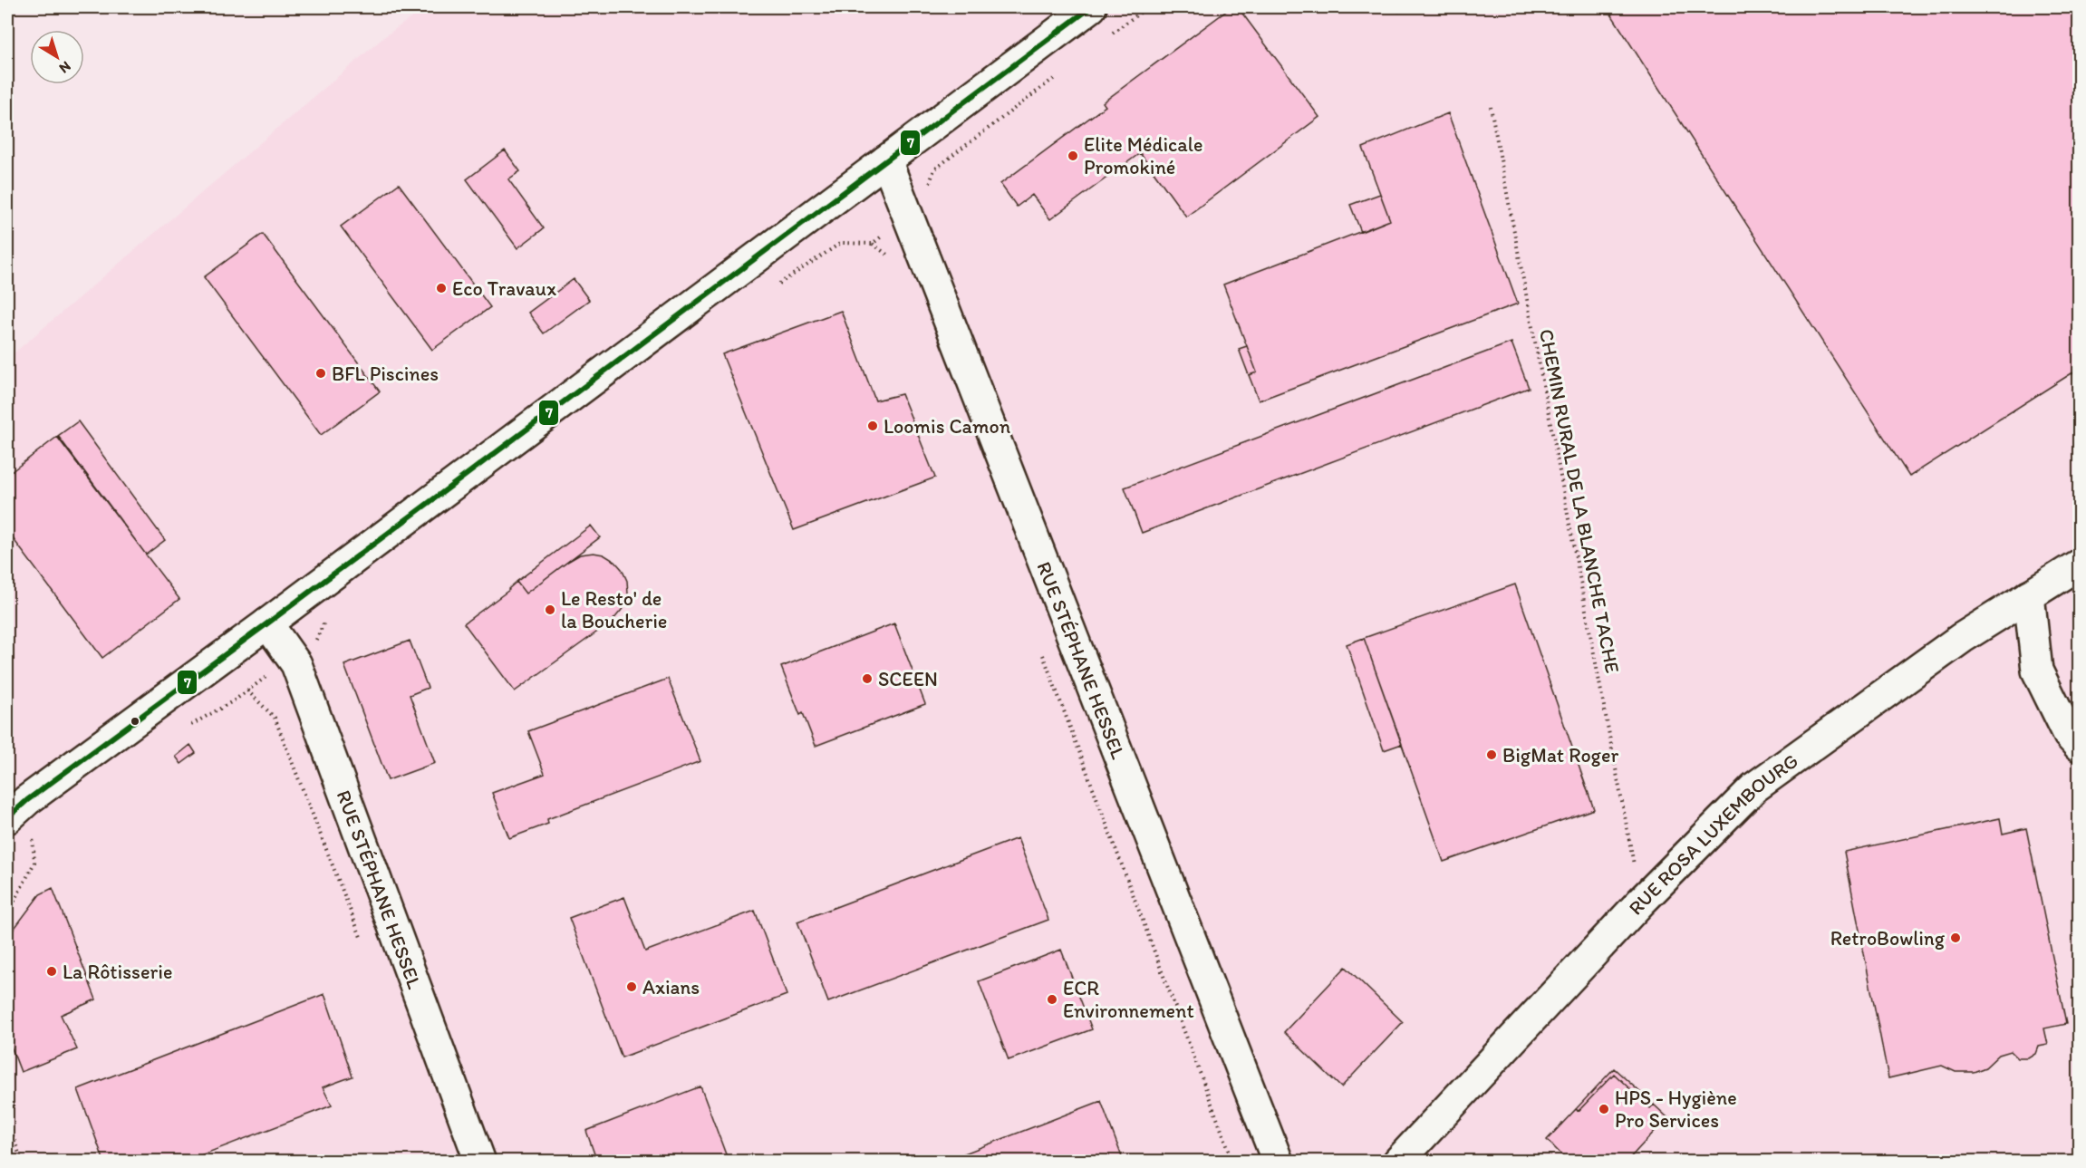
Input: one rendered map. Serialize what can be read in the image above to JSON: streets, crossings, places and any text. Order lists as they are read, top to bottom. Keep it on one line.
{"streets":{"street":["RUE STÉPHANE HESSEL","RUE ROSA LUXEMBOURG"],"path":["CHEMIN RURAL DE LA BLANCHE TACHE"]},"crossings":[["CHEMIN RURAL DE LA BLANCHE TACHE","RUE ROSA LUXEMBOURG"]],"places":["Elite Médicale Promokiné","Eco Travaux","BFL Piscines","Loomis Camon","Le Resto' de la Boucherie","SCEEN","BigMat Roger","RetroBowling","La Rôtisserie","Axians","ECR Environnement","HPS - Hygiène Pro Services"],"lines":["transit line 7"],"north":"bottom right"}
